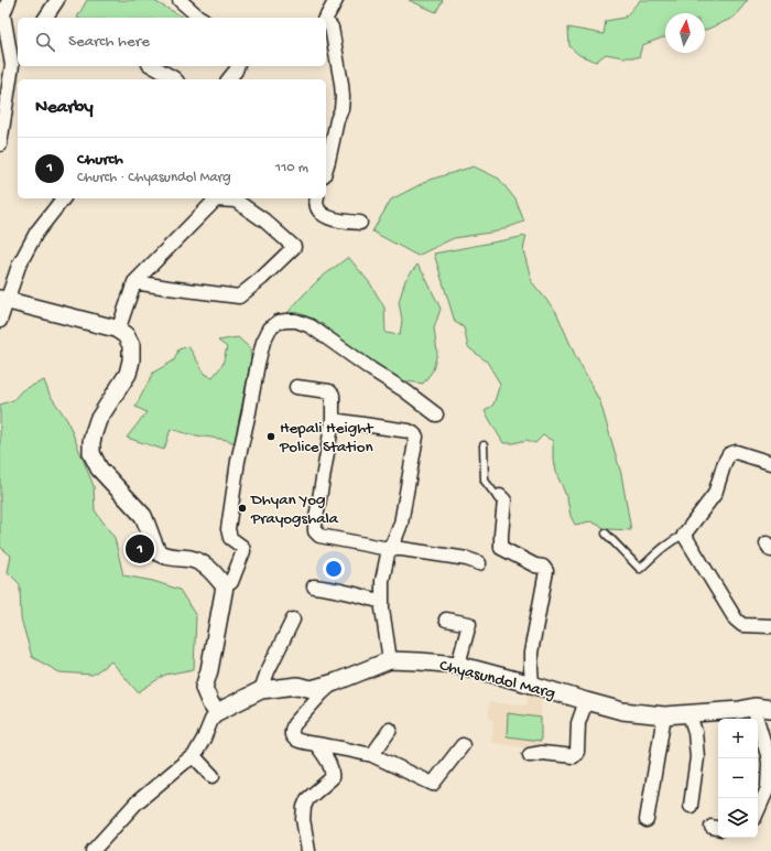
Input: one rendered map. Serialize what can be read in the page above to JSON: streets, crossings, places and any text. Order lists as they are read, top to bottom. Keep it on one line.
{"streets":{"street":["Chyasundol Marg"]},"places":["Hepali Height Police Station","Dhyan Yog Prayogshala"],"north":"top","page":{"search":"Search here","heading":"Nearby","list":[{"mark":"1","name":"Church","note":"Church · Chyasundol Marg","value":"110 m"}],"pins":"1","map_buttons":["+","−"]}}
